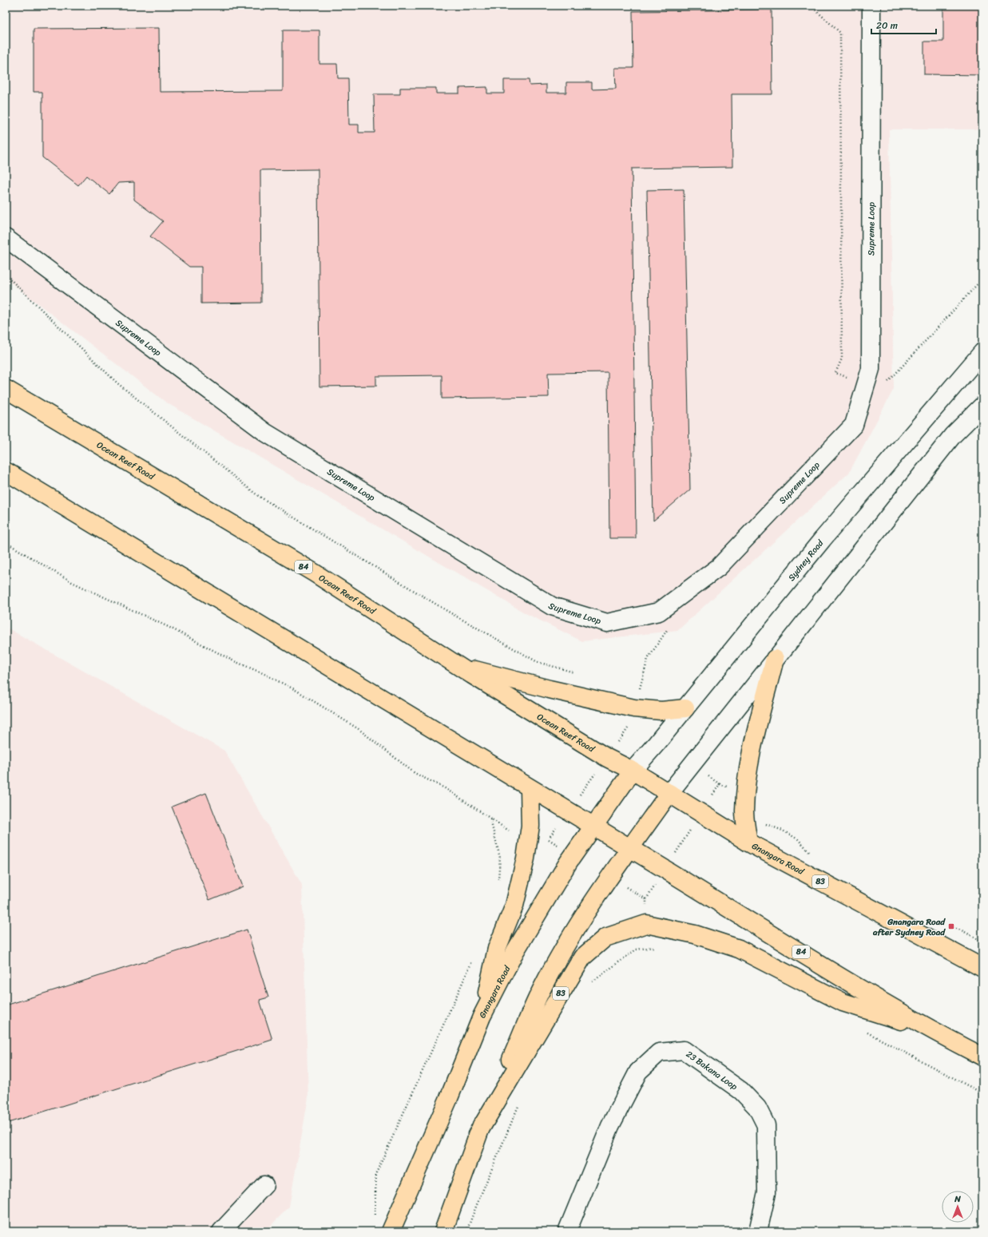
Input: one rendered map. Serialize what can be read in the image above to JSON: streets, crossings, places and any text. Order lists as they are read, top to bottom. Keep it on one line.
{"streets":{"main road":["Ocean Reef Road","84","Gnangara Road","83"],"street":["Supreme Loop","Sydney Road","23 Bakana Loop"]},"crossings":[["Ocean Reef Road","Sydney Road"],["Ocean Reef Road","Gnangara Road"],["Sydney Road","Gnangara Road"],["84","Gnangara Road"],["84","83"]],"places":{"transit":["Gnangara Road after Sydney Road"]},"scale_bar":"20 m","north":"top"}
